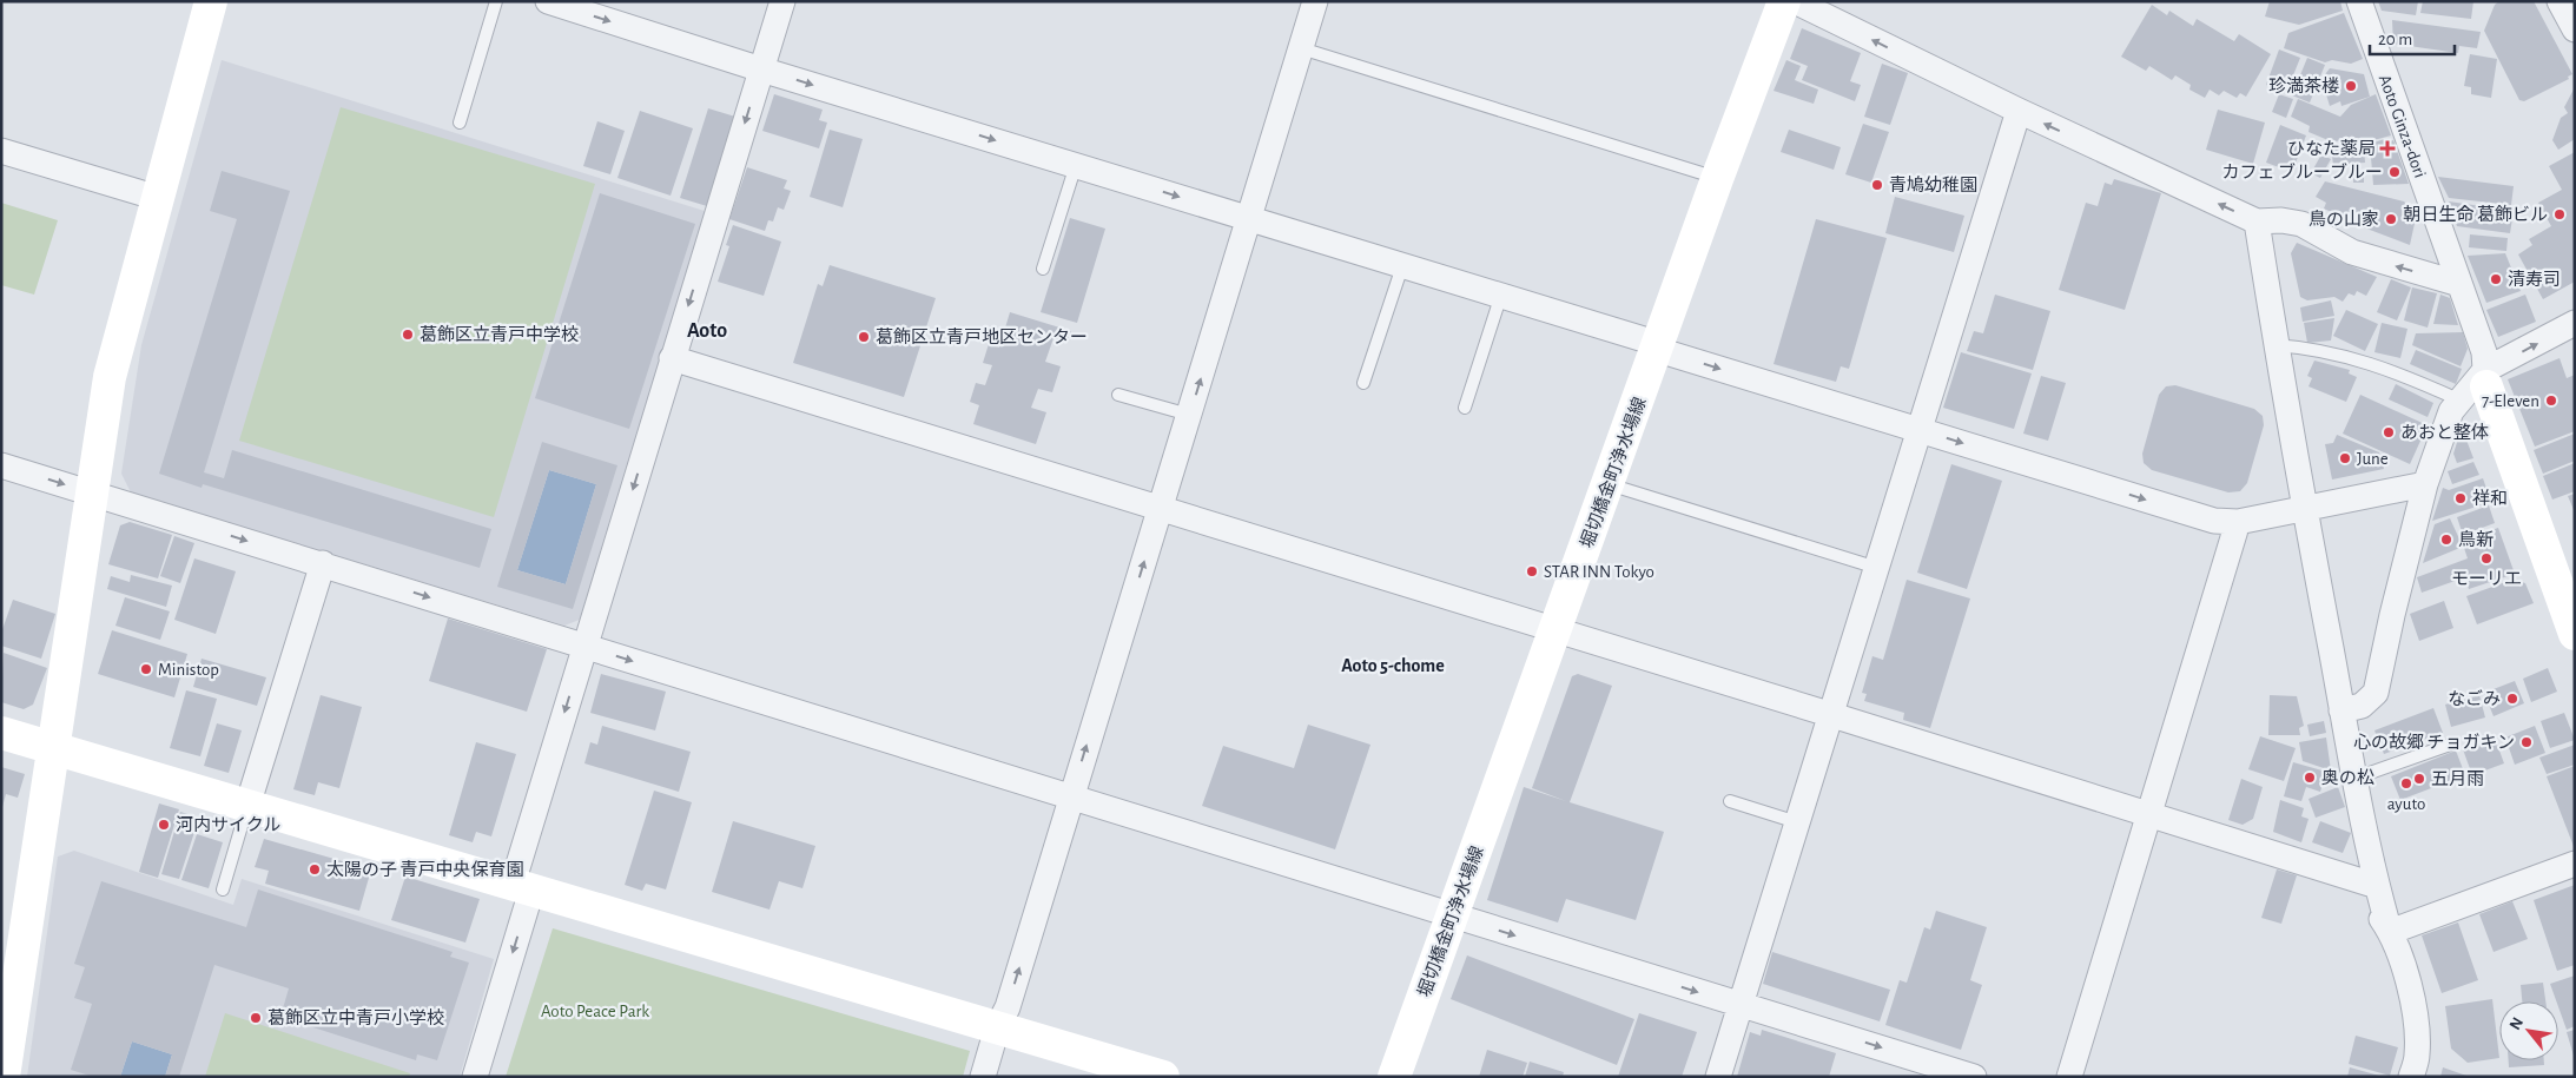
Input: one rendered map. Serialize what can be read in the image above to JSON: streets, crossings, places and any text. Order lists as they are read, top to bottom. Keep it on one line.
{"streets":{"street":["Aoto Ginza-dori","堀切橋金町浄水場線"]},"districts":["Aoto","Aoto 5-chome"],"parks":["Aoto Peace Park"],"places":{"other":["珍満茶楼","カフェ ブルーブルー","青鳩幼稚園","朝日生命 葛飾ビル","鳥の山家","清寿司","葛飾区立青戸中学校","葛飾区立青戸地区センター","7-Eleven","あおと整体","June","祥和","鳥新","モーリエ","STAR INN Tokyo","Ministop","なごみ","心の故郷 チョガキン","奥の松","五月雨","ayuto","河内サイクル","太陽の子 青戸中央保育園","葛飾区立中青戸小学校"],"health":["ひなた薬局"]},"scale_bar":"20 m","north":"top left"}
